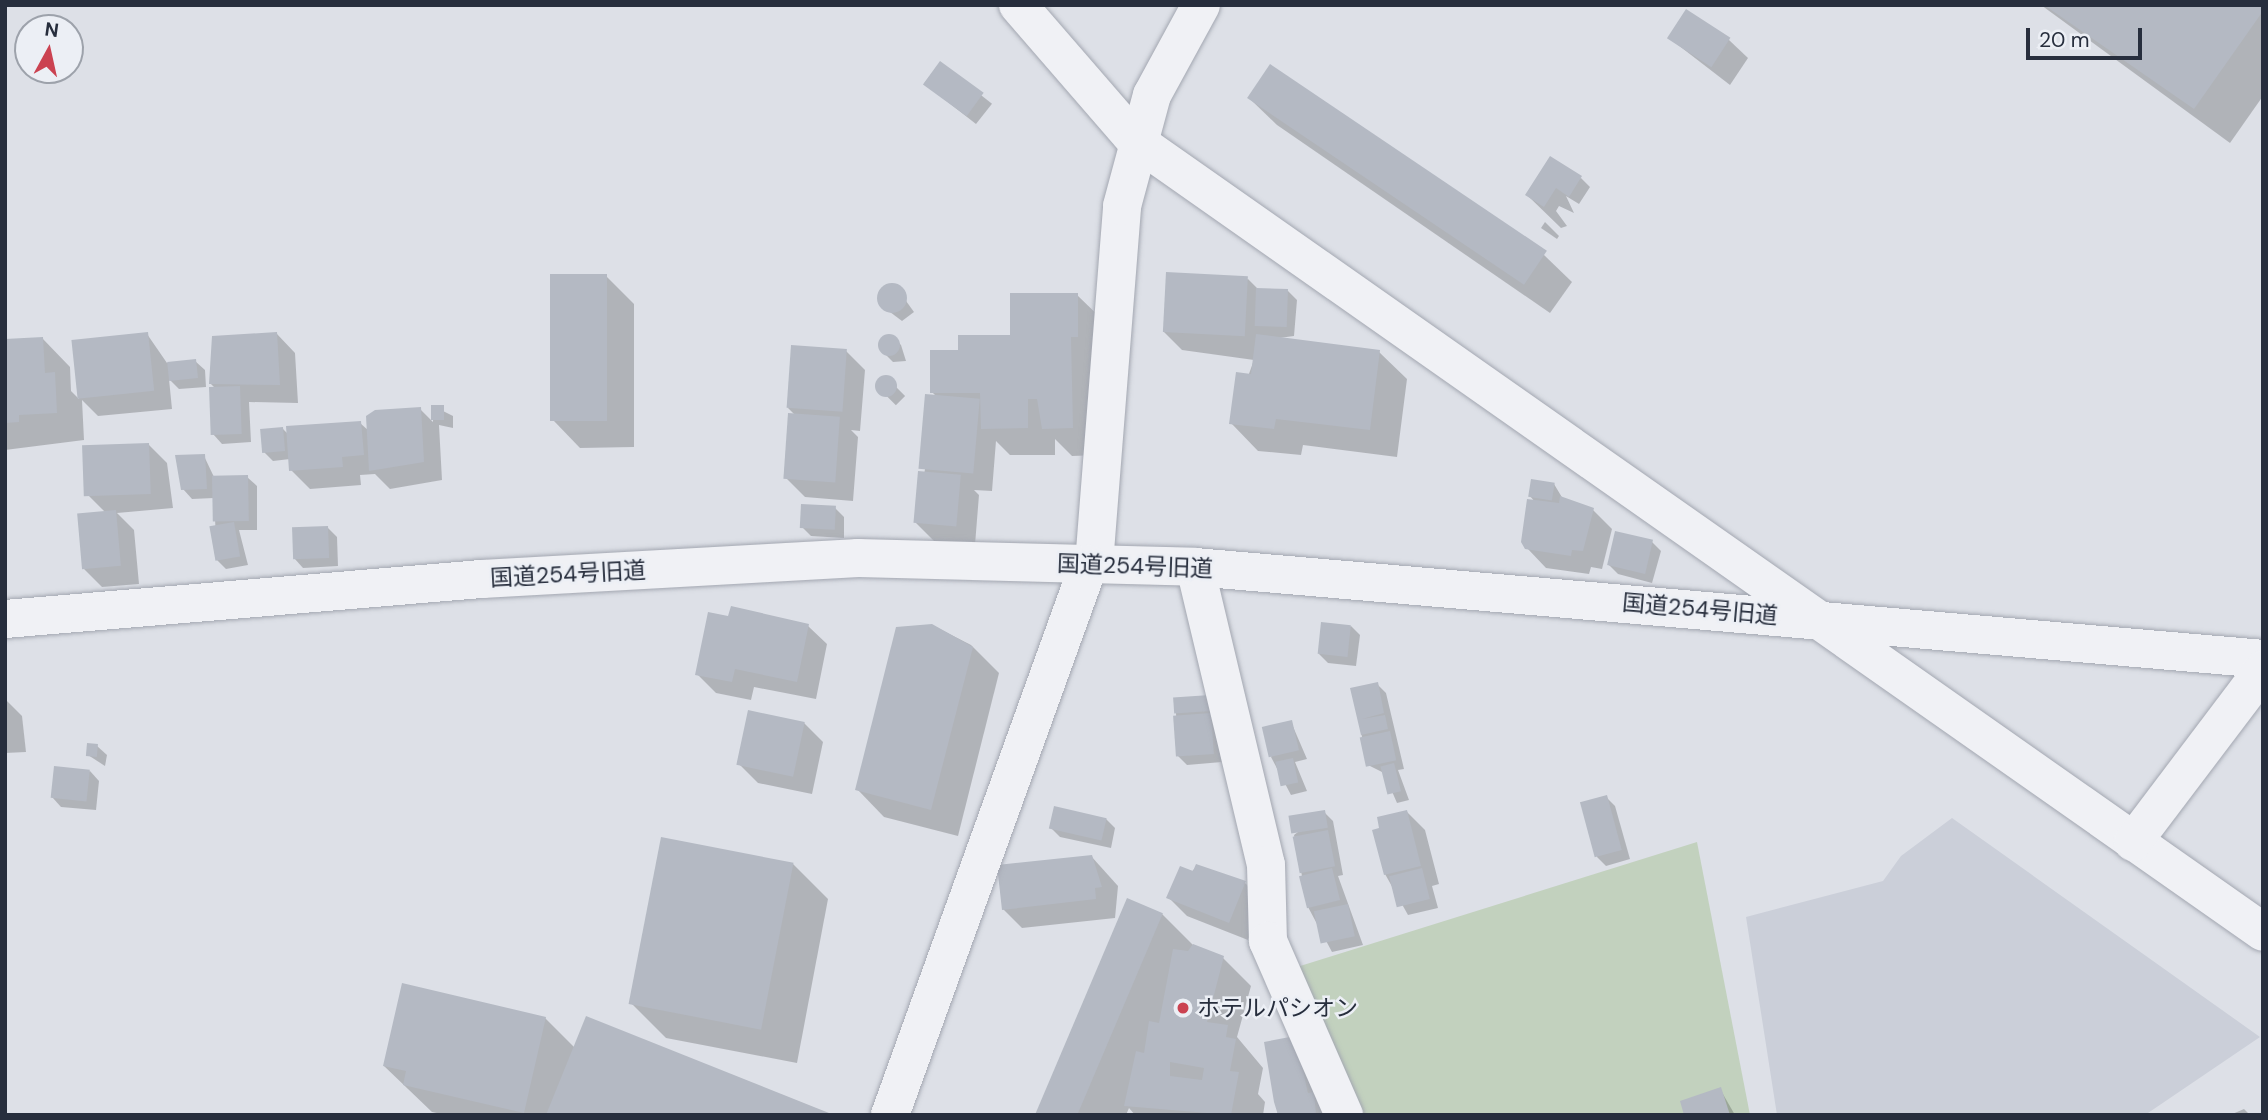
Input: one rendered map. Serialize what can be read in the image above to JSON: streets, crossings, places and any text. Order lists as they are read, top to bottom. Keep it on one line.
{"streets":{"street":["国道254号旧道"]},"places":["ホテルパシオン"],"scale_bar":"20 m","north":"top"}
